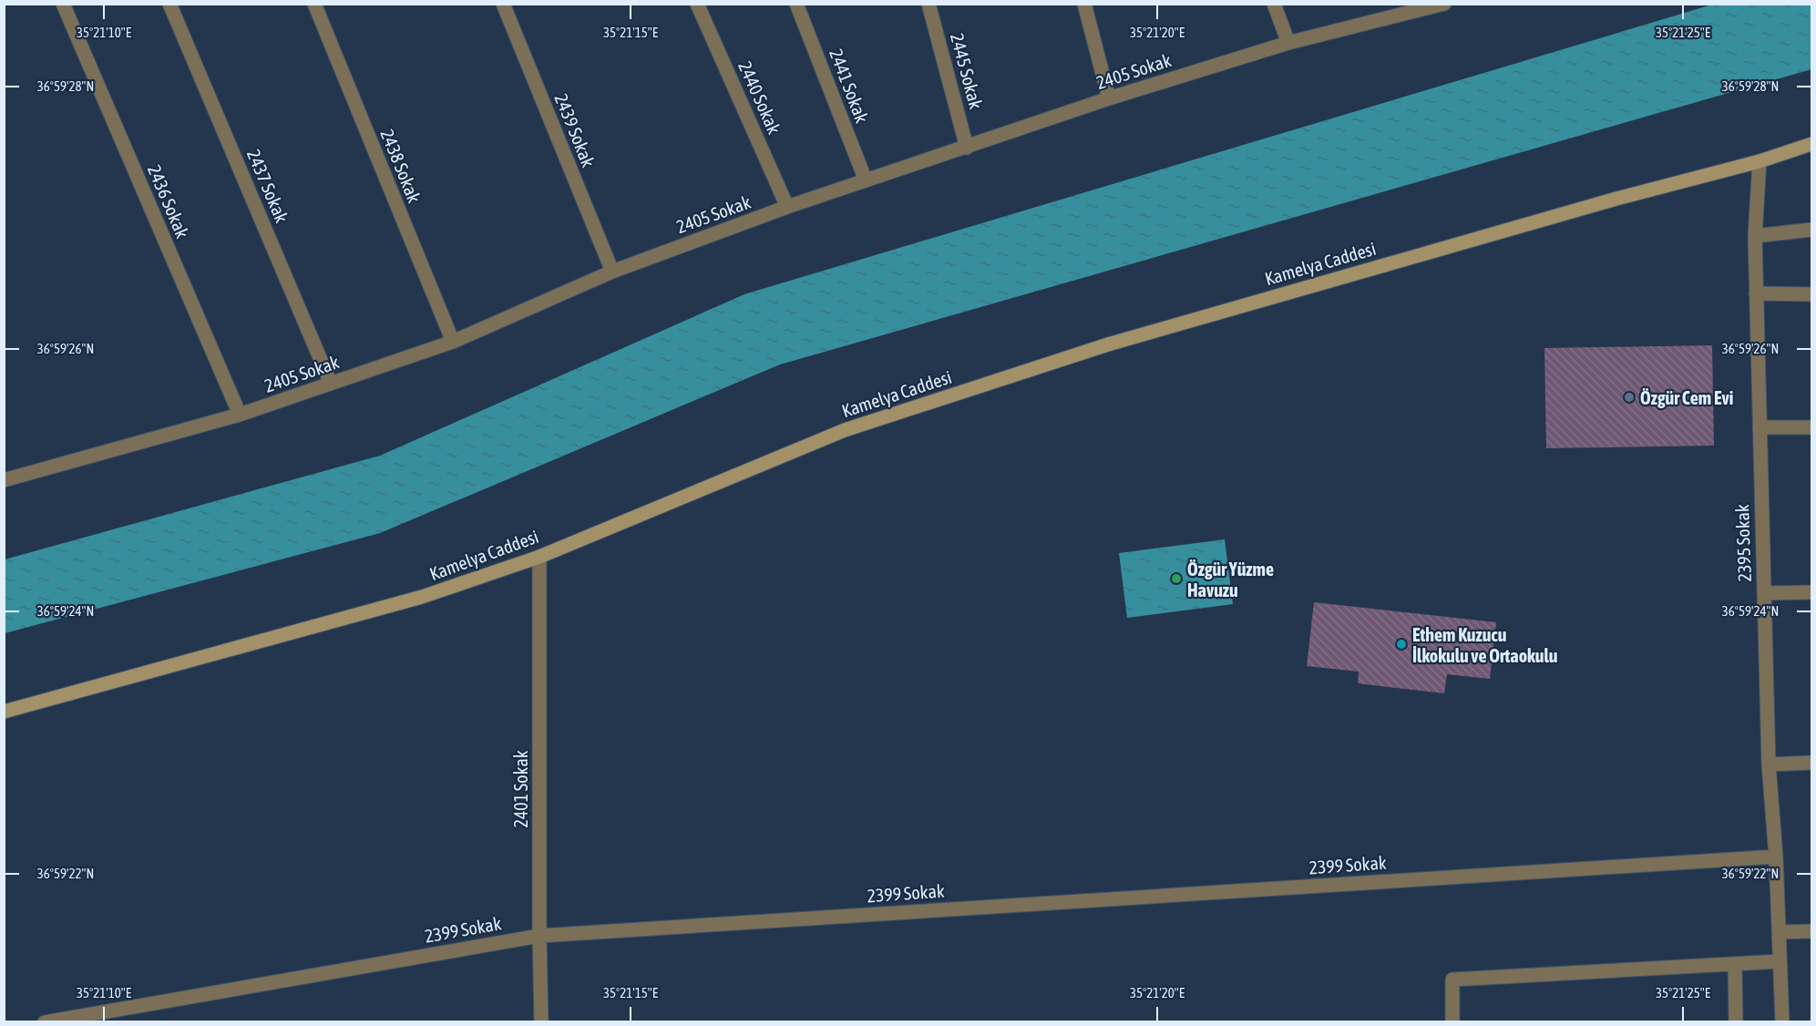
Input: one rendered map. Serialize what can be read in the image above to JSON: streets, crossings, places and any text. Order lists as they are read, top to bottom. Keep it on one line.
{"streets":{"street":["2445 Sokak","2405 Sokak","2441 Sokak","2440 Sokak","2439 Sokak","2438 Sokak","2437 Sokak","2436 Sokak","Kamelya Caddesi","2395 Sokak","2401 Sokak","2399 Sokak"]},"crossings":[["2445 Sokak","2405 Sokak"],["2405 Sokak","2441 Sokak"],["2405 Sokak","2440 Sokak"],["2405 Sokak","2439 Sokak"],["2405 Sokak","2438 Sokak"],["2405 Sokak","2437 Sokak"],["2405 Sokak","2436 Sokak"],["Kamelya Caddesi","2395 Sokak"],["Kamelya Caddesi","2401 Sokak"],["2395 Sokak","2399 Sokak"],["2401 Sokak","2399 Sokak"]],"places":["Özgür Cem Evi","Özgür Yüzme Havuzu","Ethem Kuzucu İlkokulu ve Ortaokulu"],"coordinates":["35°21'10\"E","35°21'15\"E","35°21'20\"E","35°21'25\"E","36°59'28\"N","36°59'26\"N","36°59'24\"N","36°59'22\"N"]}
